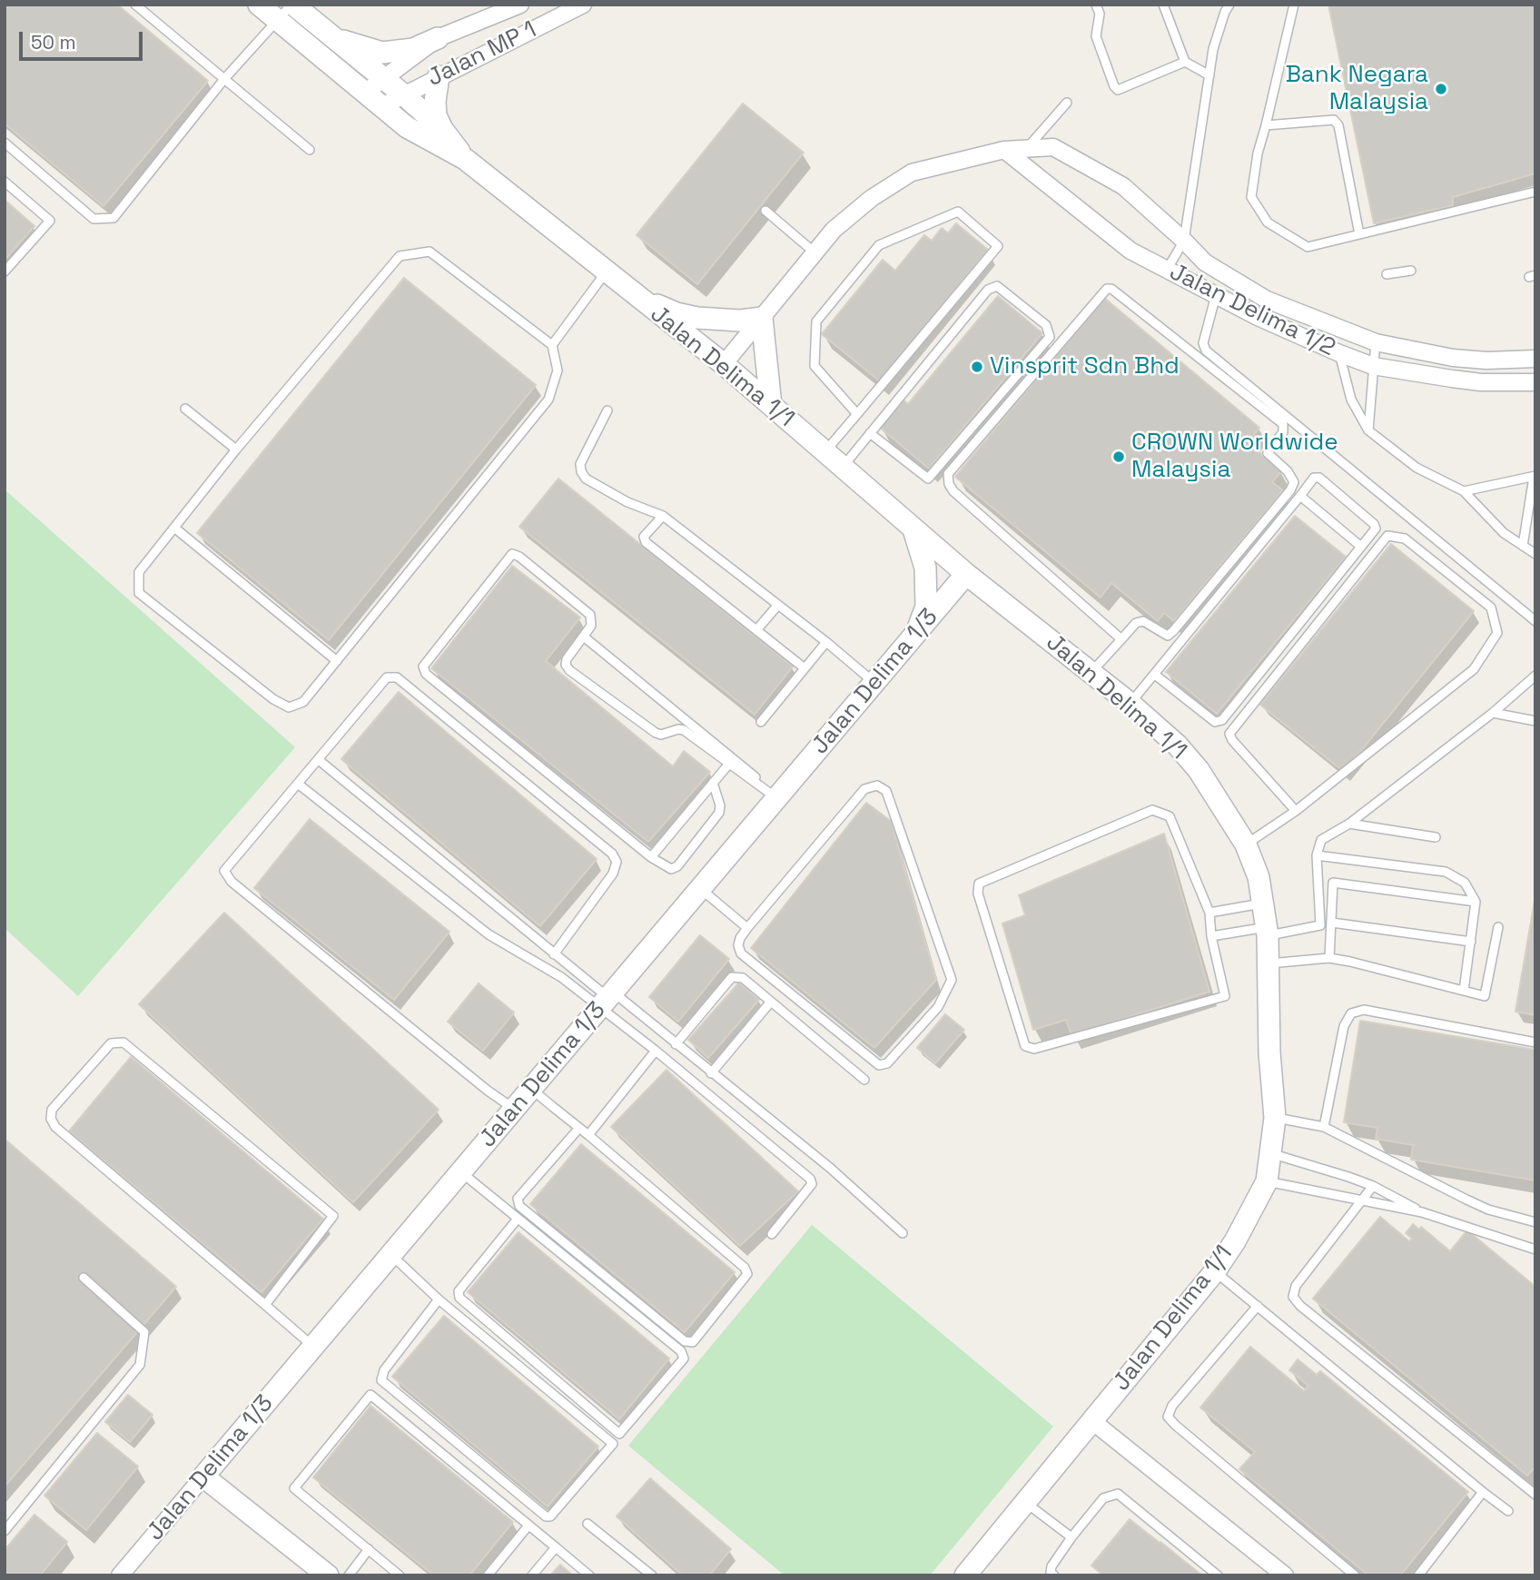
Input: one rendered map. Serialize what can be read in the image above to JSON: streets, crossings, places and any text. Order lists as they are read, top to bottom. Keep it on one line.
{"streets":{"street":["Jalan MP 1","Jalan Delima 1/2","Jalan Delima 1/1","Jalan Delima 1/3"]},"crossings":[["Jalan MP 1","Jalan Delima 1/1"],["Jalan Delima 1/2","Jalan Delima 1/1"],["Jalan Delima 1/1","Jalan Delima 1/3"]],"places":["Bank Negara Malaysia","Vinsprit Sdn Bhd","CROWN Worldwide Malaysia"],"scale_bar":"50 m"}
